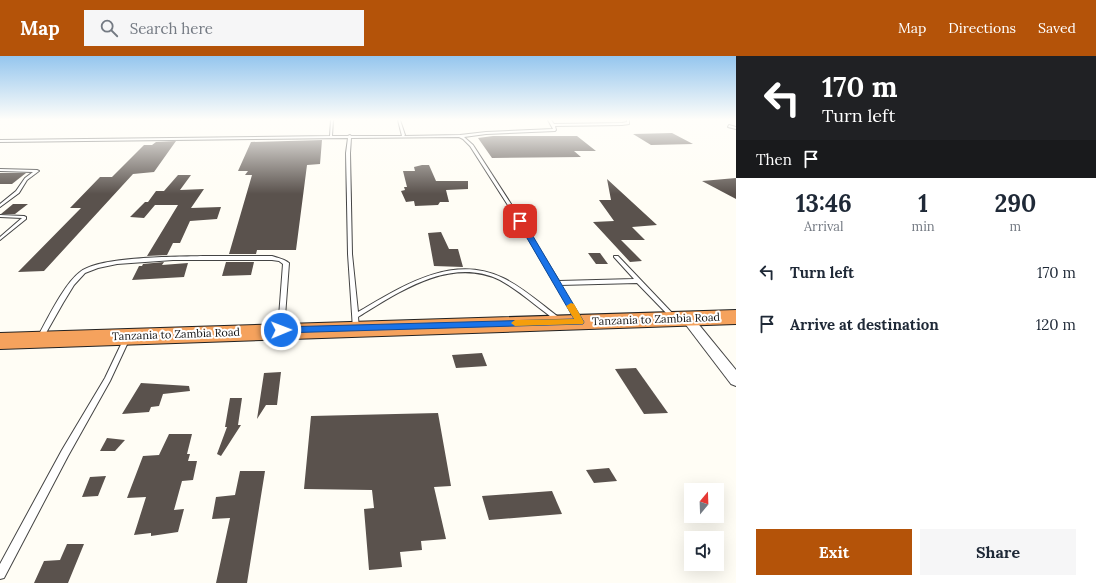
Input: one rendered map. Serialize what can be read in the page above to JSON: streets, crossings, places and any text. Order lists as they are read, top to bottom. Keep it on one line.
{"streets":{"highway":["Tanzania to Zambia Road"]},"north":"top","page":{"header":"Map","search":"Search here","nav":["Map","Directions","Saved"],"turn":["170 m","Turn left"],"then":"Then","eta":["13:46","Arrival","1","min","290","m"],"list":[{"name":"Turn left","value":"170 m"},{"name":"Arrive at destination","value":"120 m"}],"buttons":["Exit","Share"]}}
